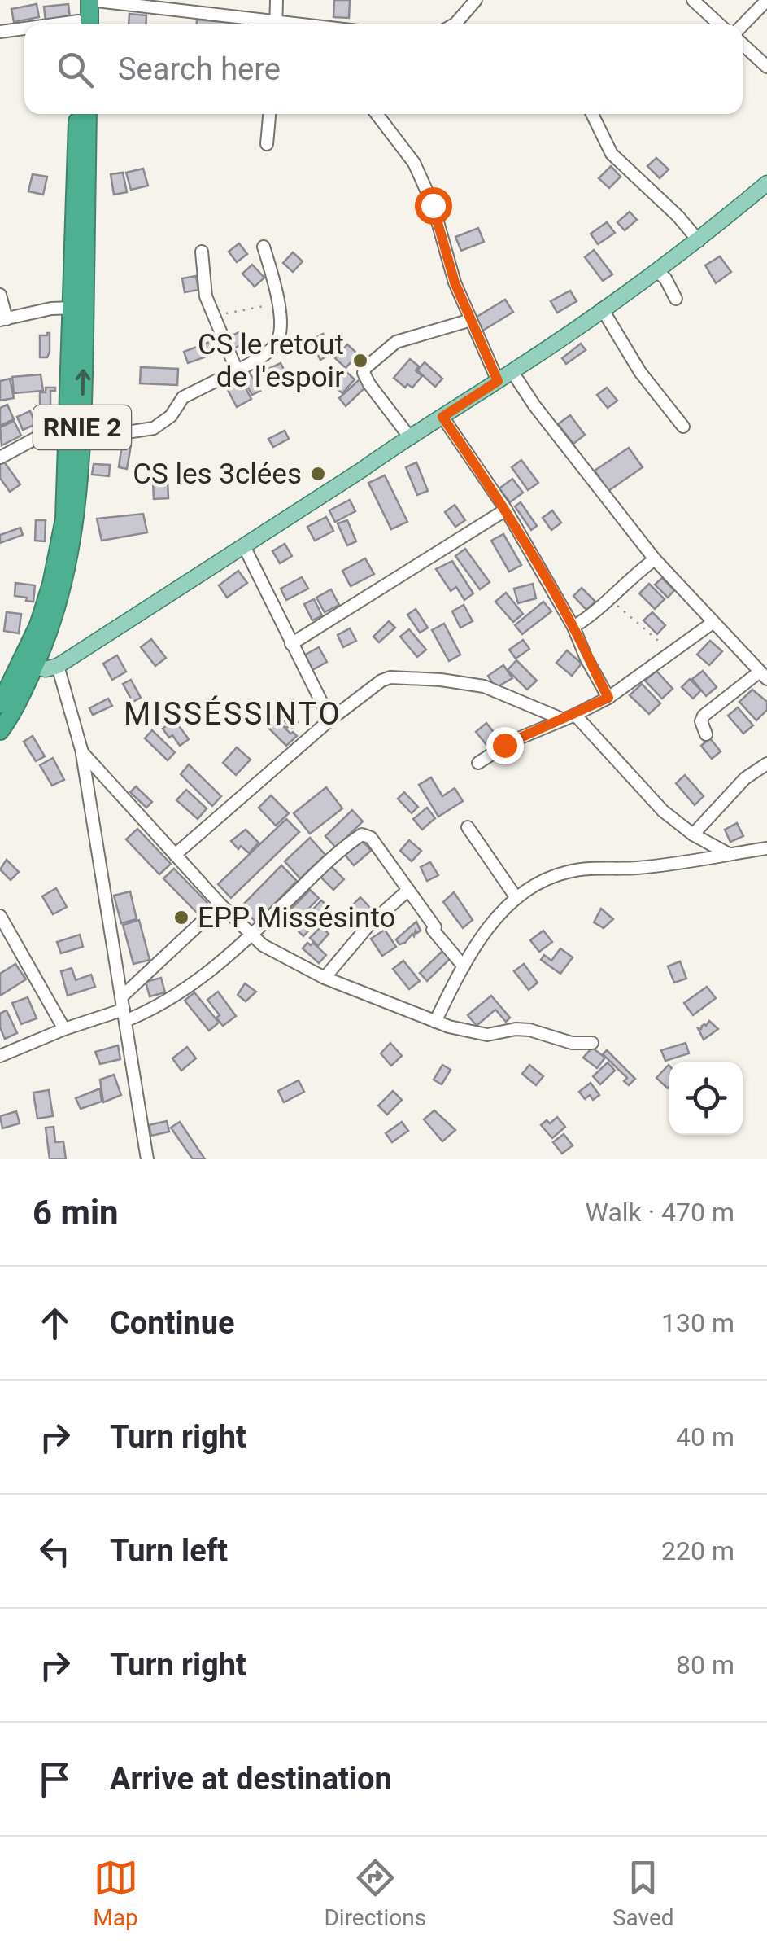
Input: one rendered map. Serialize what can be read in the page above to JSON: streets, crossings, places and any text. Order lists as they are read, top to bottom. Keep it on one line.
{"streets":{"highway":["RNIE 2"]},"districts":["MISSÉSSINTO"],"places":["CS le retout de l'espoir","CS les 3clées","EPP Missésinto"],"page":{"search":"Search here","heading":["6 min","Walk · 470 m"],"list":[["Continue","130 m"],["Turn right","40 m"],["Turn left","220 m"],["Turn right","80 m"],"Arrive at destination"],"nav":["Map","Directions","Saved"]}}
